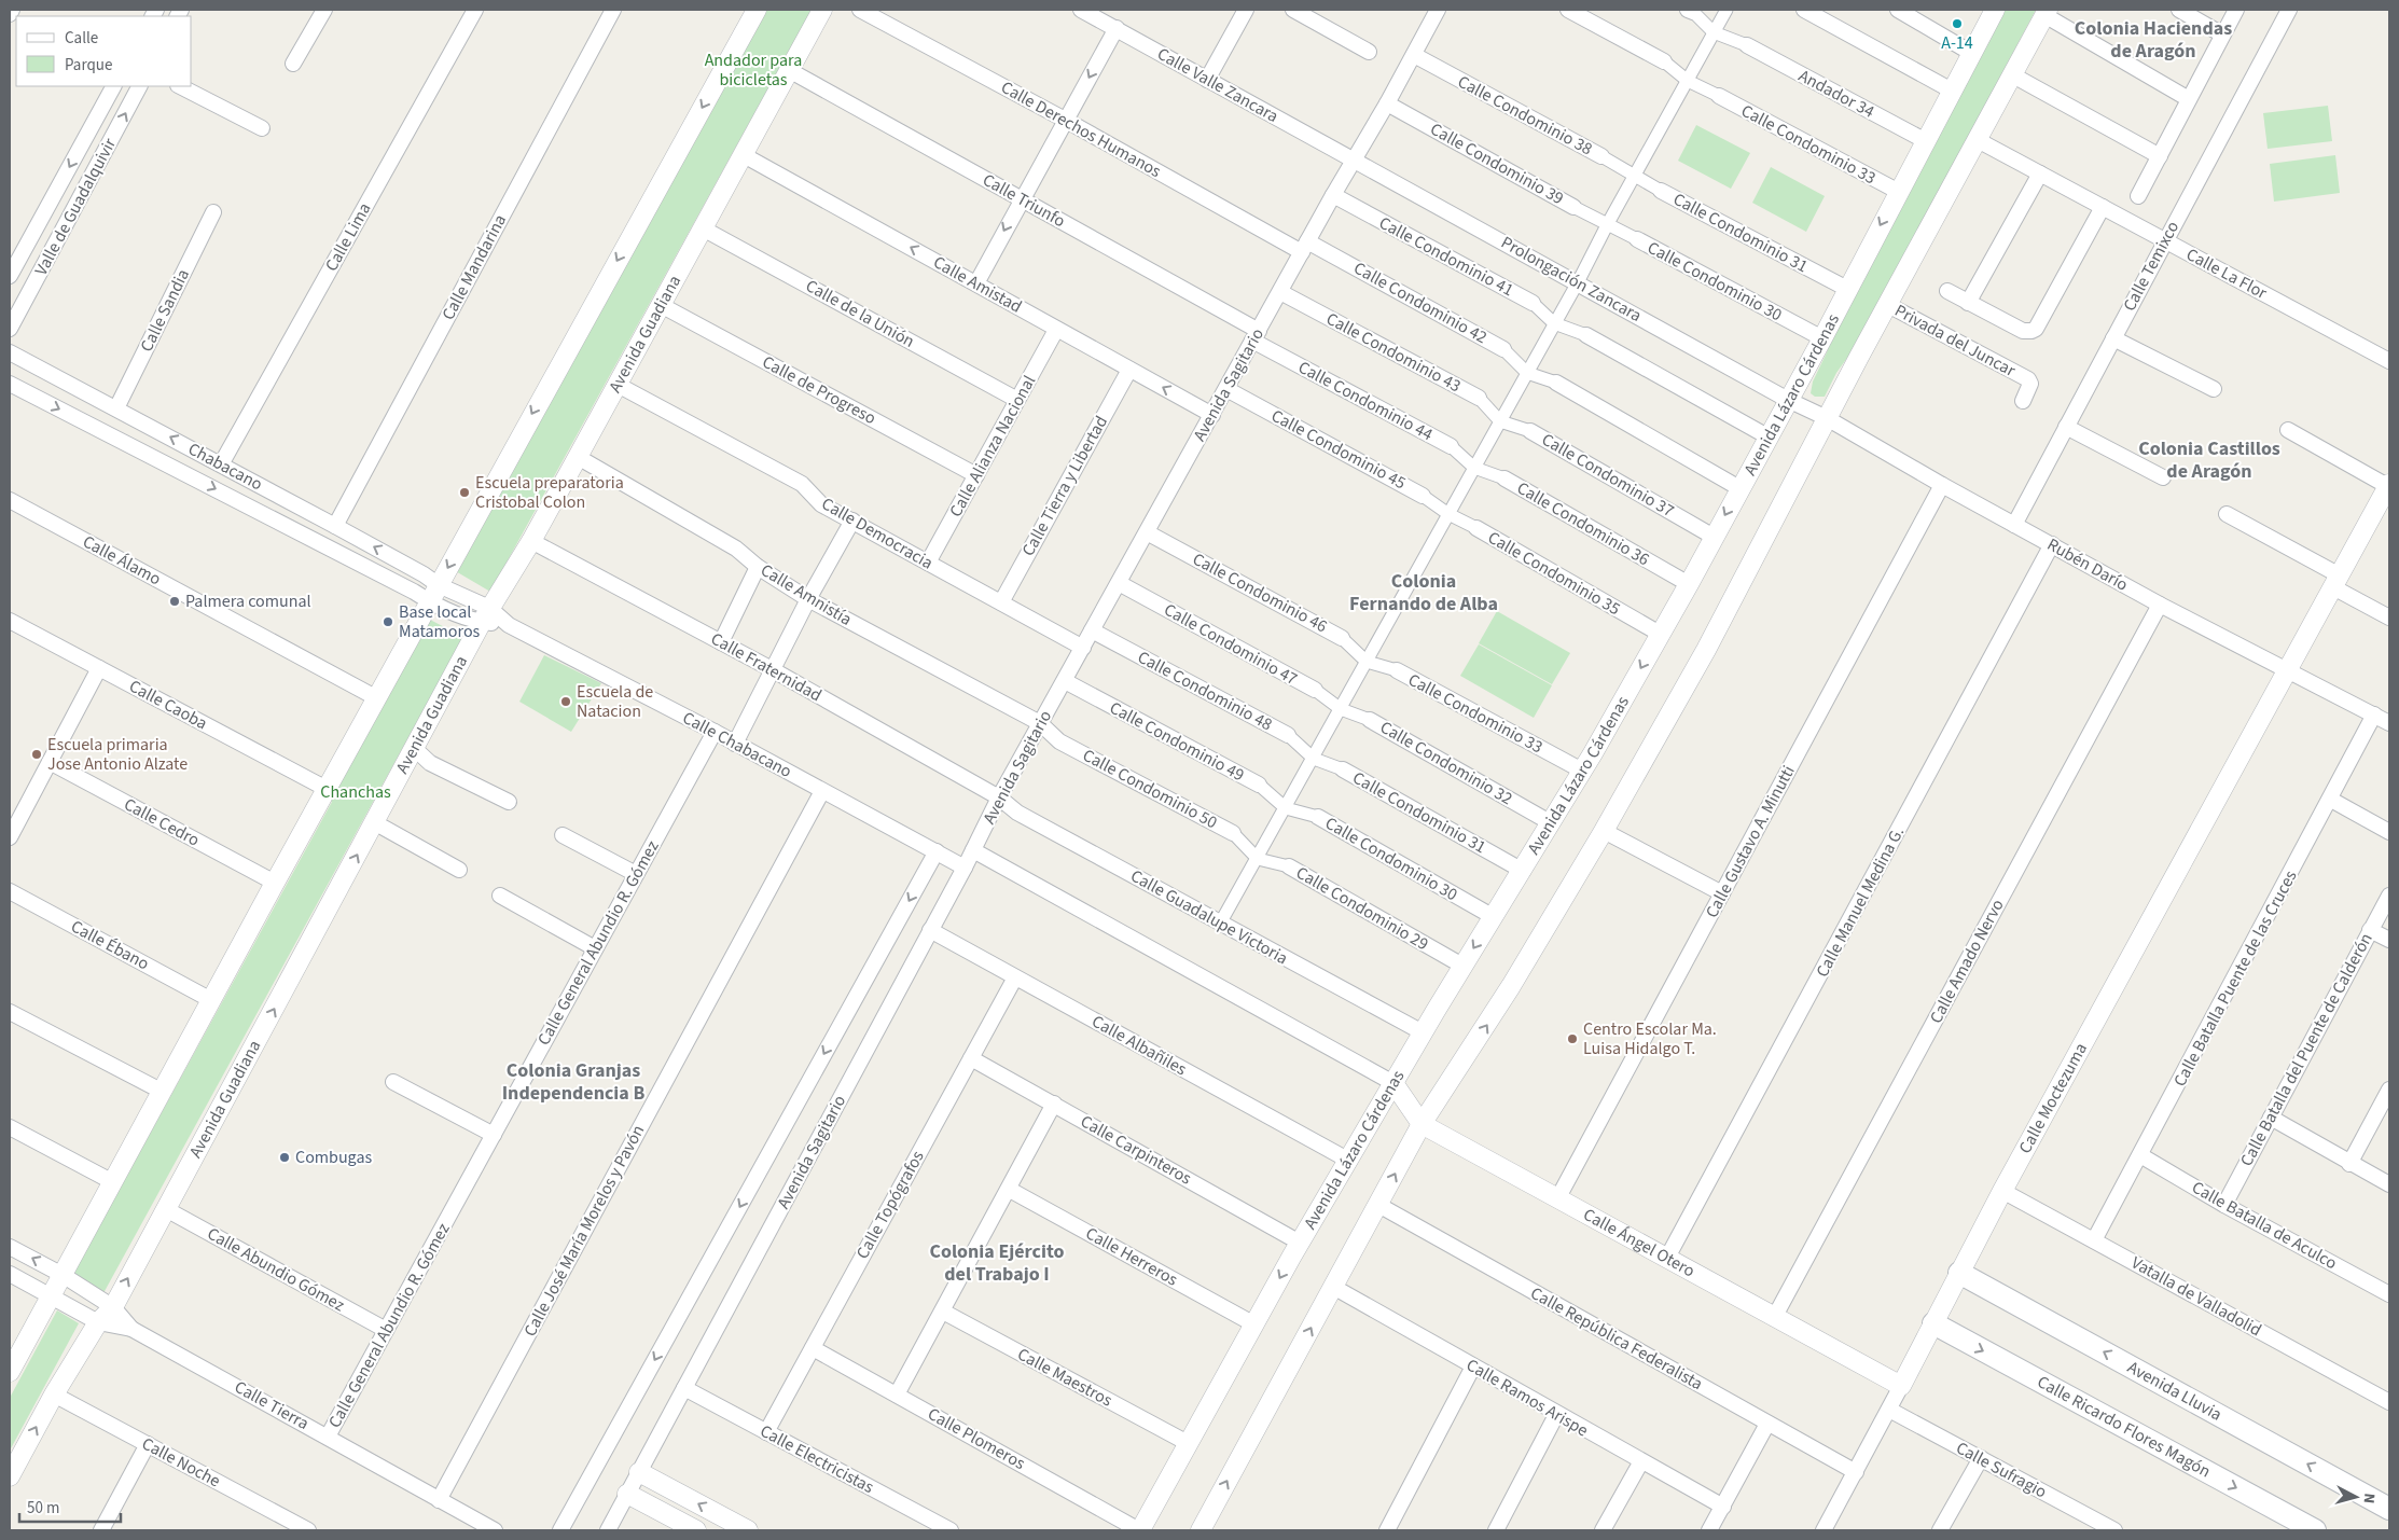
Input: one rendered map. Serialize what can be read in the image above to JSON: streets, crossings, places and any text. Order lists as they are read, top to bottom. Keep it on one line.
{"streets":{"main road":["Avenida Lluvia","Calle Ricardo Flores Magón"],"street":["Calle Valle Zancara","Andador 34","Calle Condominio 38","Calle Derechos Humanos","Calle Condominio 33","Calle Condominio 39","Calle Triunfo","Valle de Guadalquivir","Calle Condominio 31","Calle Lima","Calle Condominio 41","Calle Temixco","Calle Mandarina","Calle La Flor","Prolongación Zancara","Calle Condominio 30","Calle Amistad","Calle Condominio 42","Calle Sandia","Calle de la Unión","Avenida Guadiana","Privada del Juncar","Calle Condominio 43","Avenida Sagitario","Calle de Progreso","Avenida Lázaro Cárdenas","Calle Condominio 44","Calle Alianza Nacional","Calle Condominio 45","Chabacano","Calle Condominio 37","Calle Tierra y Libertad","Calle Condominio 36","Calle Democracia","Calle Álamo","Rubén Darío","Calle Condominio 35","Calle Condominio 46","Calle Amnistía","Calle Condominio 47","Calle Fraternidad","Calle Condominio 48","Calle Caoba","Calle Condominio 49","Calle Chabacano","Calle Condominio 32","Calle Condominio 50","Calle Cedro","Calle Gustavo A. Minutti","Calle Manuel Medina G.","Calle Condominio 29","Calle Guadalupe Victoria","Calle General Abundio R. Gómez","Calle Ébano","Calle Amado Nervo","Calle Batalla Puente de las Cruces","Calle Albañiles","Calle Batalla del Puente de Calderón","Calle Moctezuma","Calle Carpinteros","Calle Topógrafos","Calle Batalla de Aculco","Calle José María Morelos y Pavón","Calle Ángel Otero","Calle Herreros","Calle Abundio Gómez","Vatalla de Valladolid","Calle República Federalista","Calle Maestros","Calle Ramos Arispe","Calle Tierra","Calle Plomeros","Calle Electricistas","Calle Noche","Calle Sufragio"]},"crossings":[["Calle Valle Zancara","Prolongación Zancara"],["Calle Valle Zancara","Avenida Sagitario"],["Andador 34","Avenida Lázaro Cárdenas"],["Calle Condominio 38","Calle Condominio 31"],["Calle Condominio 38","Avenida Sagitario"],["Calle Derechos Humanos","Calle Condominio 42"],["Calle Derechos Humanos","Avenida Sagitario"],["Calle Condominio 33","Avenida Lázaro Cárdenas"],["Calle Condominio 33","Calle Condominio 46"],["Calle Condominio 39","Calle Condominio 30"],["Calle Condominio 39","Avenida Sagitario"],["Calle Triunfo","Avenida Guadiana"],["Calle Triunfo","Avenida Sagitario"],["Calle Triunfo","Calle Condominio 44"],["Calle Condominio 31","Avenida Lázaro Cárdenas"],["Calle Condominio 31","Calle Condominio 48"],["Calle Lima","Chabacano"],["Calle Condominio 41","Avenida Sagitario"],["Calle Temixco","Calle La Flor"],["Calle Temixco","Rubén Darío"],["Calle Mandarina","Chabacano"],["Prolongación Zancara","Avenida Sagitario"],["Prolongación Zancara","Avenida Lázaro Cárdenas"],["Prolongación Zancara","Rubén Darío"],["Calle Condominio 30","Avenida Lázaro Cárdenas"],["Calle Condominio 30","Calle Condominio 49"],["Calle Amistad","Avenida Guadiana"],["Calle Amistad","Avenida Sagitario"],["Calle Amistad","Calle Alianza Nacional"],["Calle Amistad","Calle Tierra y Libertad"],["Calle Condominio 42","Avenida Sagitario"],["Calle Sandia","Chabacano"],["Calle de la Unión","Avenida Guadiana"],["Calle de la Unión","Calle Alianza Nacional"],["Avenida Guadiana","Calle de Progreso"],["Avenida Guadiana","Calle Democracia"],["Avenida Guadiana","Calle Amnistía"],["Avenida Guadiana","Calle Fraternidad"],["Avenida Guadiana","Calle Chabacano"],["Avenida Guadiana","Calle Abundio Gómez"],["Avenida Guadiana","Calle Tierra"],["Avenida Guadiana","Calle Noche"],["Calle Condominio 43","Avenida Sagitario"],["Calle Condominio 43","Calle Condominio 37"],["Avenida Sagitario","Calle Condominio 44"],["Avenida Sagitario","Calle Condominio 45"],["Avenida Sagitario","Calle Democracia"],["Avenida Sagitario","Calle Condominio 46"],["Avenida Sagitario","Calle Amnistía"],["Avenida Sagitario","Calle Condominio 47"],["Avenida Sagitario","Calle Fraternidad"],["Avenida Sagitario","Calle Condominio 48"],["Avenida Sagitario","Calle Condominio 49"],["Avenida Sagitario","Calle Chabacano"],["Avenida Sagitario","Calle Condominio 50"],["Avenida Sagitario","Calle Guadalupe Victoria"],["Avenida Sagitario","Calle Albañiles"],["Avenida Sagitario","Calle Electricistas"],["Calle de Progreso","Calle Alianza Nacional"],["Avenida Lázaro Cárdenas","Calle Condominio 37"],["Avenida Lázaro Cárdenas","Calle Condominio 36"],["Avenida Lázaro Cárdenas","Rubén Darío"],["Avenida Lázaro Cárdenas","Calle Condominio 35"],["Avenida Lázaro Cárdenas","Calle Condominio 32"],["Avenida Lázaro Cárdenas","Calle Condominio 29"],["Avenida Lázaro Cárdenas","Calle Guadalupe Victoria"],["Avenida Lázaro Cárdenas","Calle Albañiles"],["Avenida Lázaro Cárdenas","Calle Carpinteros"],["Avenida Lázaro Cárdenas","Calle Ángel Otero"],["Avenida Lázaro Cárdenas","Calle Herreros"],["Avenida Lázaro Cárdenas","Calle Maestros"],["Avenida Lázaro Cárdenas","Calle Plomeros"],["Calle Condominio 44","Calle Condominio 36"],["Calle Alianza Nacional","Calle Democracia"],["Calle Condominio 45","Calle Condominio 35"],["Chabacano","Calle Chabacano"],["Calle Tierra y Libertad","Calle Democracia"],["Rubén Darío","Calle Gustavo A. Minutti"],["Rubén Darío","Calle Manuel Medina G."],["Rubén Darío","Calle Amado Nervo"],["Rubén Darío","Calle Batalla Puente de las Cruces"],["Rubén Darío","Calle Moctezuma"],["Calle Amnistía","Calle Condominio 50"],["Calle Condominio 47","Calle Condominio 32"],["Calle Fraternidad","Calle Guadalupe Victoria"],["Calle Chabacano","Calle General Abundio R. Gómez"],["Calle Chabacano","Calle José María Morelos y Pavón"],["Calle Condominio 50","Calle Condominio 29"],["Calle Gustavo A. Minutti","Calle Ángel Otero"],["Calle Manuel Medina G.","Calle Ángel Otero"],["Calle General Abundio R. Gómez","Calle Abundio Gómez"],["Calle General Abundio R. Gómez","Calle Tierra"],["Calle Amado Nervo","Calle Ángel Otero"],["Calle Batalla Puente de las Cruces","Calle Batalla de Aculco"],["Calle Batalla Puente de las Cruces","Vatalla de Valladolid"],["Calle Albañiles","Calle Topógrafos"],["Calle Batalla del Puente de Calderón","Calle Batalla de Aculco"],["Calle Moctezuma","Calle Ángel Otero"],["Calle Moctezuma","Vatalla de Valladolid"],["Calle Moctezuma","Calle República Federalista"],["Calle Moctezuma","Avenida Lluvia"],["Calle Moctezuma","Calle Ricardo Flores Magón"],["Calle Moctezuma","Calle Sufragio"],["Calle Carpinteros","Calle Topógrafos"],["Calle Topógrafos","Calle Plomeros"],["Calle Topógrafos","Calle Electricistas"],["Calle José María Morelos y Pavón","Calle Tierra"]],"one_way":["Calle Amistad","Avenida Lluvia","Calle Ricardo Flores Magón"],"districts":["Colonia Haciendas de Aragón","Colonia Castillos de Aragón","Colonia Fernando de Alba","Colonia Granjas Independencia B","Colonia Ejército del Trabajo I"],"parks":["Andador para bicicletas","Chanchas"],"places":["A-14","Escuela preparatoria Cristobal Colon","Palmera comunal","Base local Matamoros","Escuela de Natacion","Escuela primaria Jose Antonio Alzate","Centro Escolar Ma. Luisa Hidalgo T.","Combugas"],"legend":["Calle","Parque"],"scale_bar":"50 m","north":"right"}
